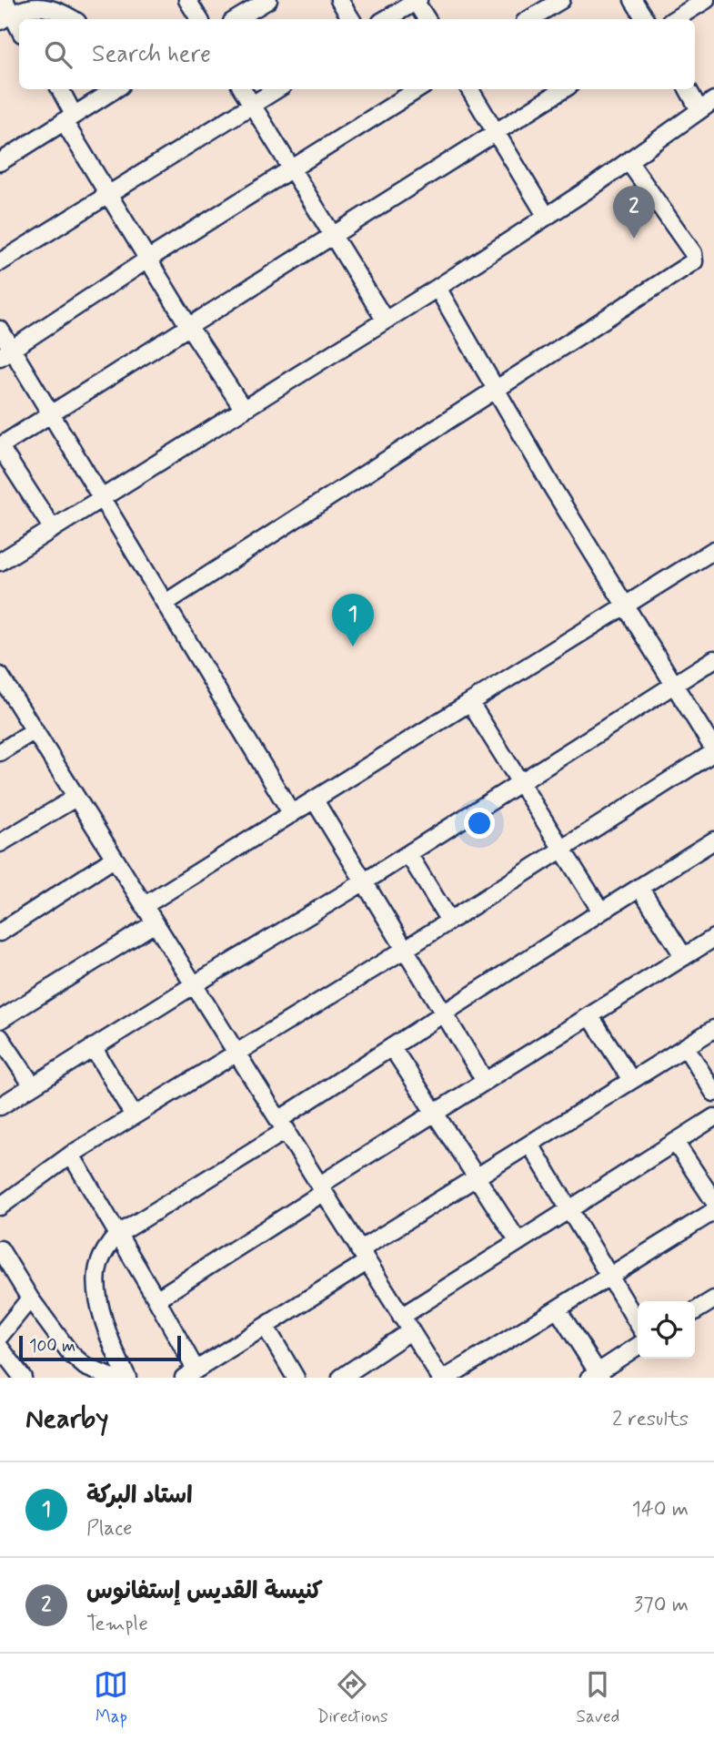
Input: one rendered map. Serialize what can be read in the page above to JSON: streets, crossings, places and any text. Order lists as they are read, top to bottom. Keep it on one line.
{"scale_bar":"100 m","page":{"search":"Search here","pins":["2","1"],"scale":"100 m","heading":["Nearby","2 results"],"list":[{"mark":"1","name":"استاد البركة","note":"Place","value":"140 m"},{"mark":"2","name":"كنيسة القديس إستفانوس","note":"Temple","value":"370 m"}],"nav":["Map","Directions","Saved"]}}
